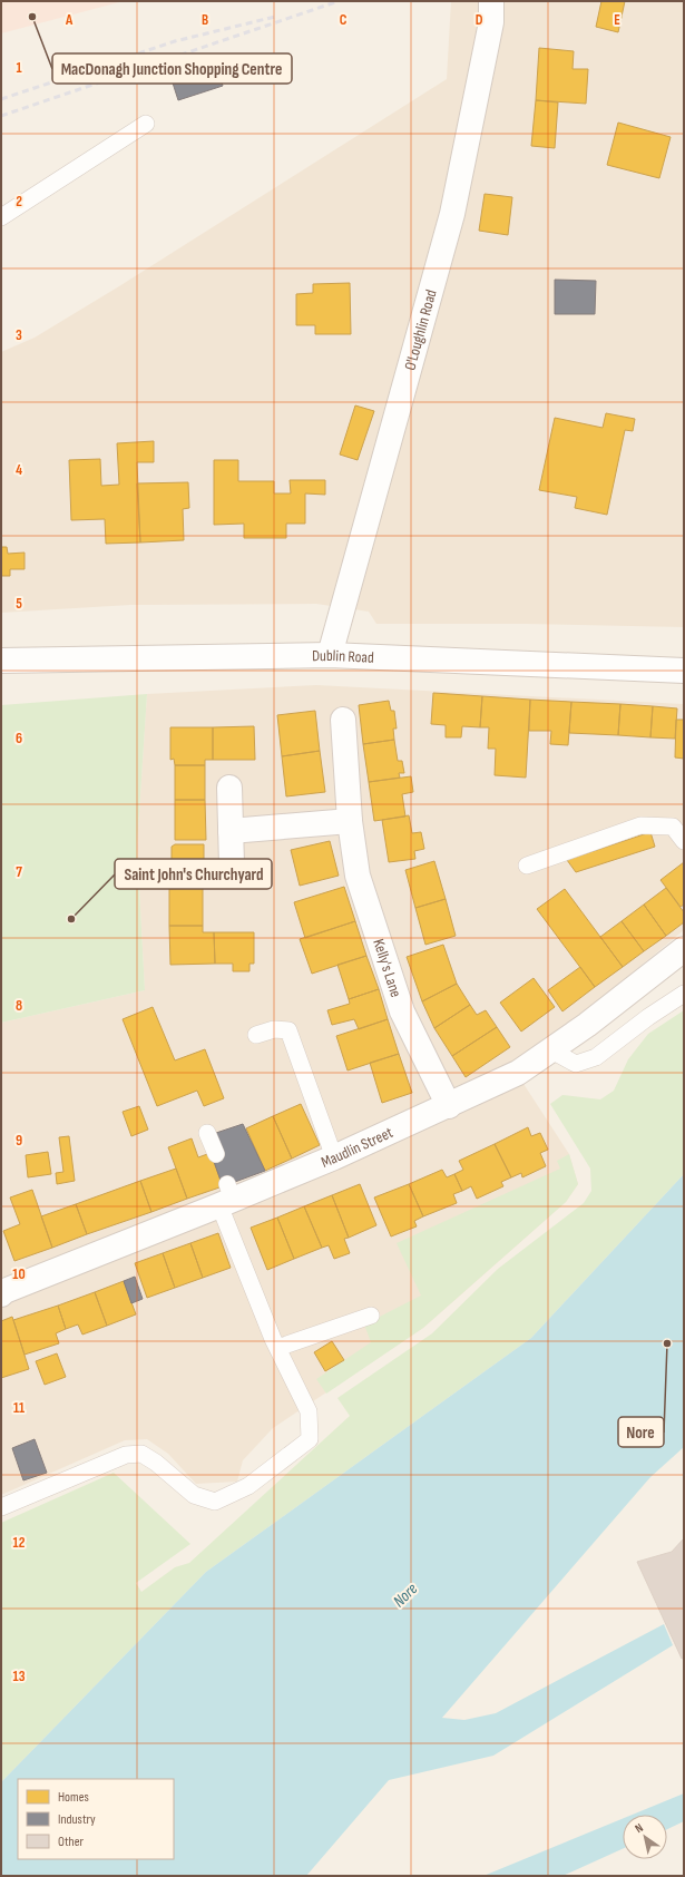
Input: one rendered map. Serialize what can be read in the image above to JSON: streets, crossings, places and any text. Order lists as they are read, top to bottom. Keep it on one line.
{"streets":{"street":["O'Loughlin Road","Dublin Road","Kelly's Lane","Maudlin Street"]},"crossings":[["O'Loughlin Road","Dublin Road"],["Kelly's Lane","Maudlin Street"]],"water":["Nore"],"places":["MacDonagh Junction Shopping Centre","Saint John's Churchyard","Nore"],"legend":["Homes","Industry","Other"],"north":"top left","grid":{"columns":["A","B","C","D","E"],"rows":["1","2","3","4","5","6","7","8","9","10","11","12","13"]}}
